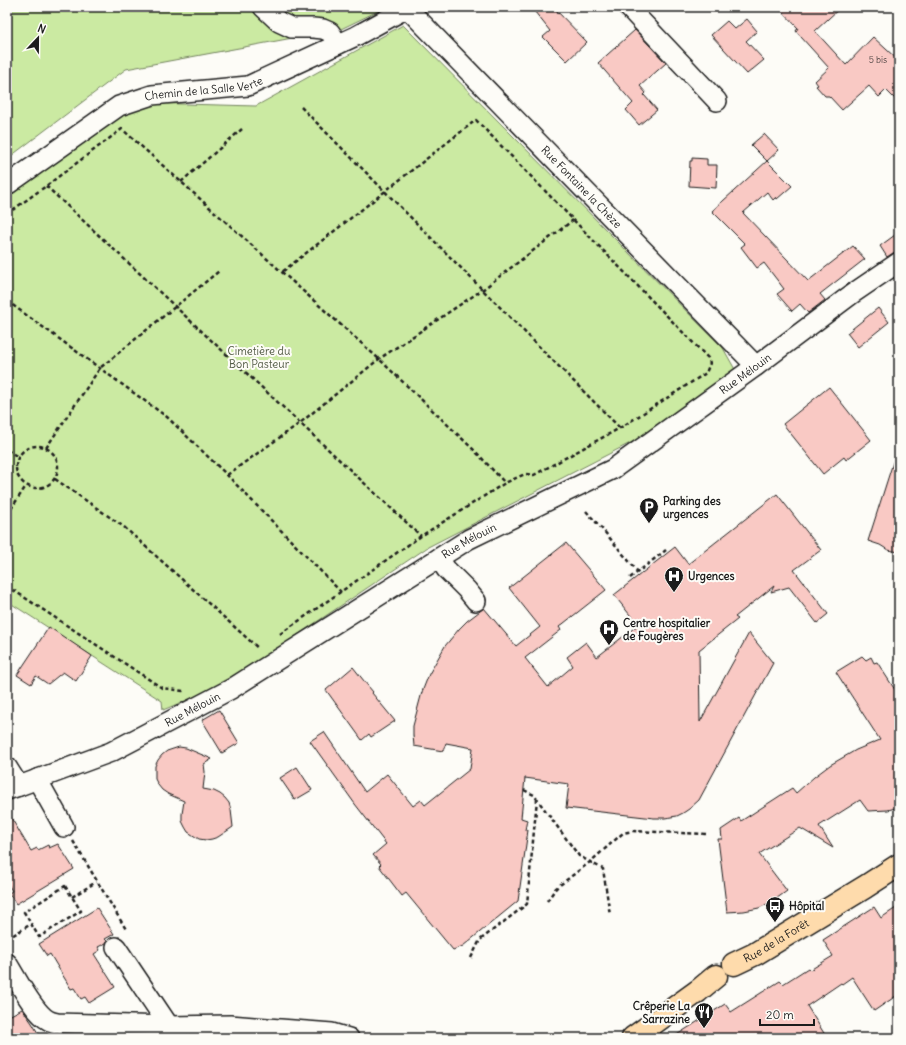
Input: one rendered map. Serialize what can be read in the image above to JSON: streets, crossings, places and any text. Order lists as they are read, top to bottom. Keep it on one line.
{"streets":{"main road":["Rue de la Forêt"],"street":["Chemin de la Salle Verte","Rue Fontaine la Chèze","Rue Mélouin"]},"crossings":[["Chemin de la Salle Verte","Rue Fontaine la Chèze"],["Rue Fontaine la Chèze","Rue Mélouin"]],"parks":["Cimetière du Bon Pasteur"],"places":{"parking":["Parking des urgences"],"hospital":["Urgences","Centre hospitalier de Fougères"],"bus stop":["Hôpital"],"restaurant":["Crêperie La Sarrazine"]},"house_numbers":["5 bis"],"scale_bar":"20 m","north":"top"}
